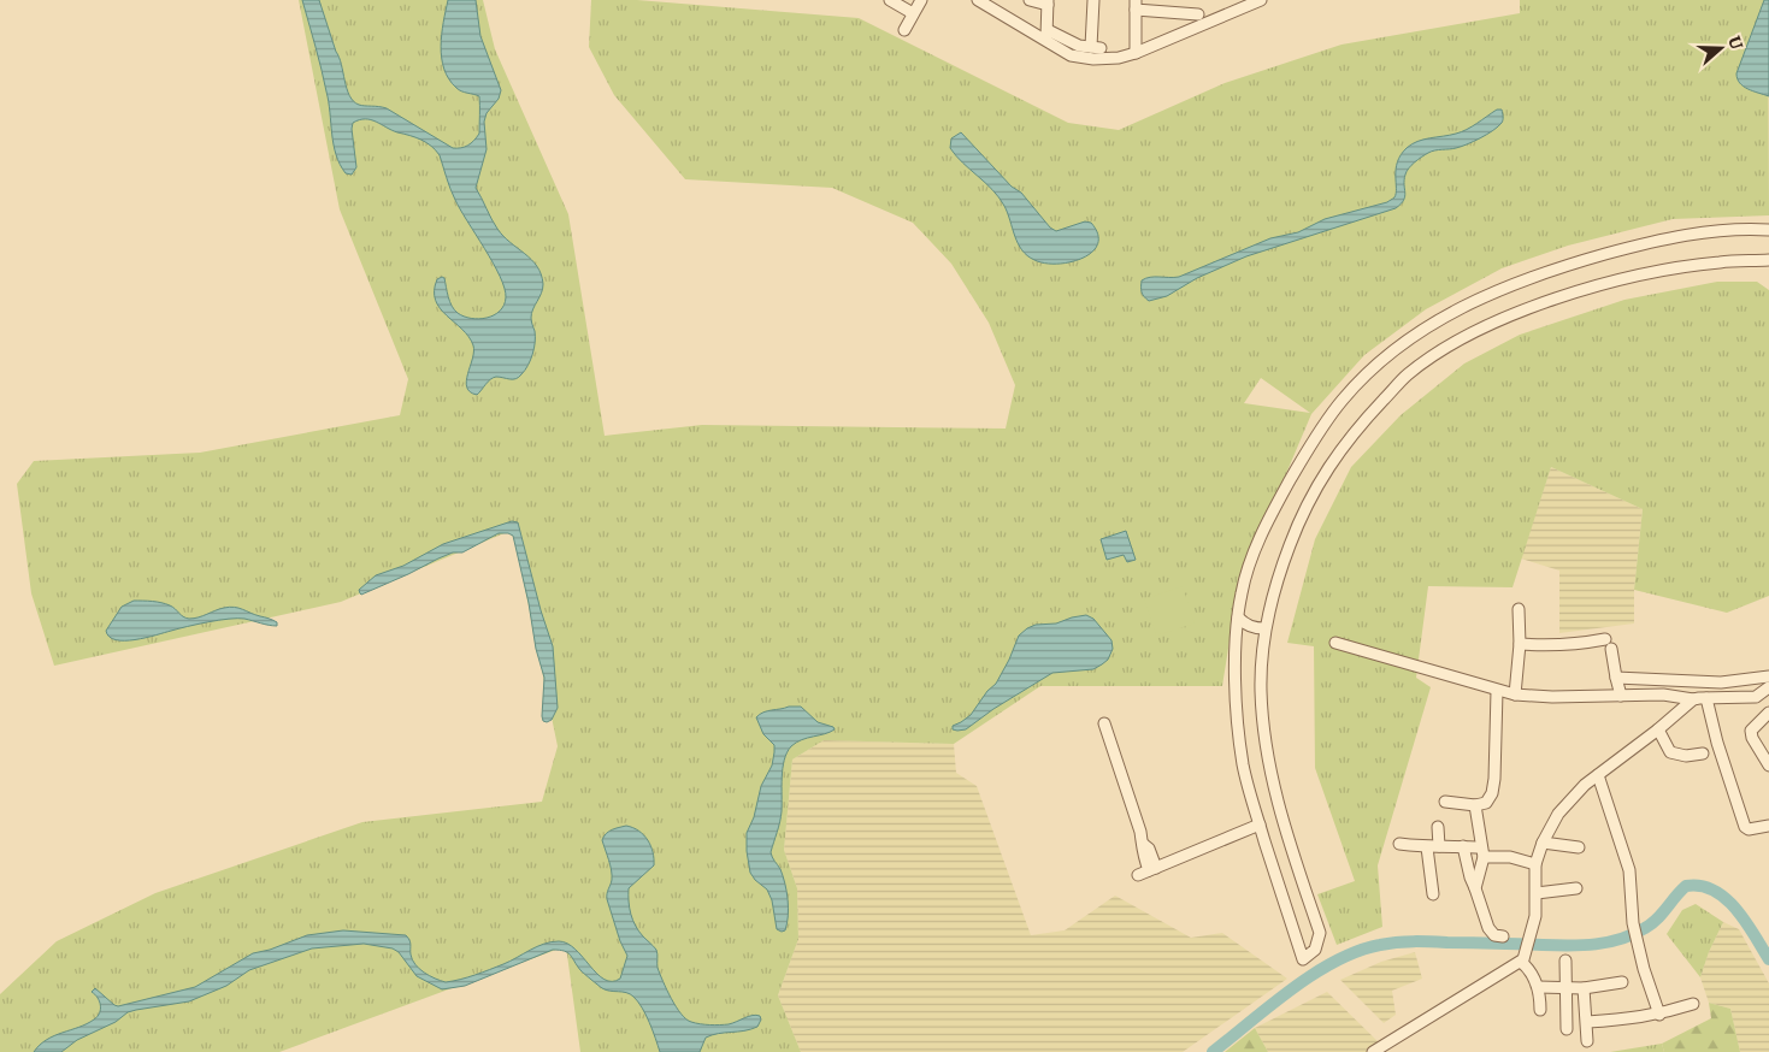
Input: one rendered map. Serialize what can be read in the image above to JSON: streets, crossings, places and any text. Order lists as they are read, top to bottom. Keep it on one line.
{"north":"right"}
